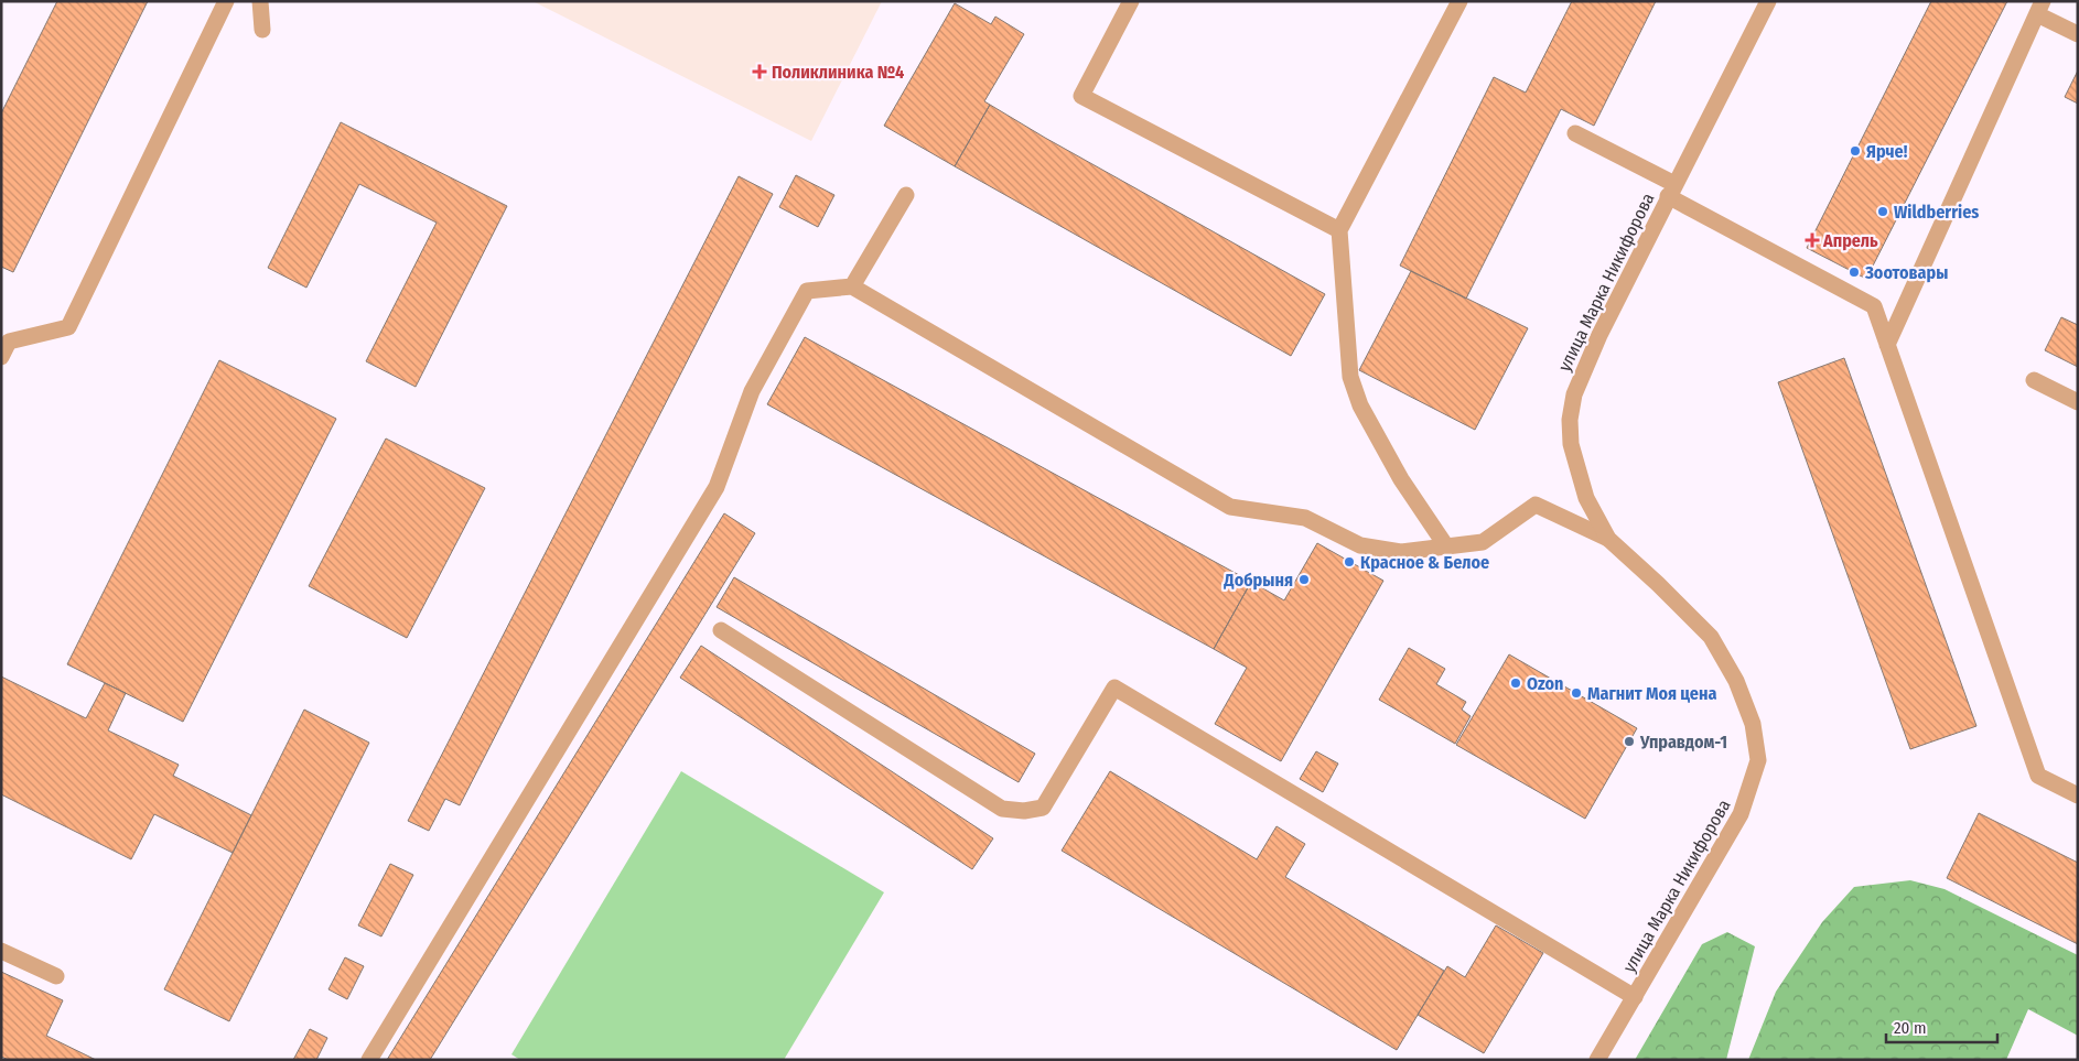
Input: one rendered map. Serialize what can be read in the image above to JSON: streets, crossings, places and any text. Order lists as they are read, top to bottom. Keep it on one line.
{"streets":{"street":["улица Марка Никифорова"]},"places":{"health":["Поликлиника №4","Апрель"],"other":["Ярче!","Wildberries","Зоотовары","Красное & Белое","Добрыня","Ozon","Магнит Моя цена","Управдом-1"]},"scale_bar":"20 m"}
